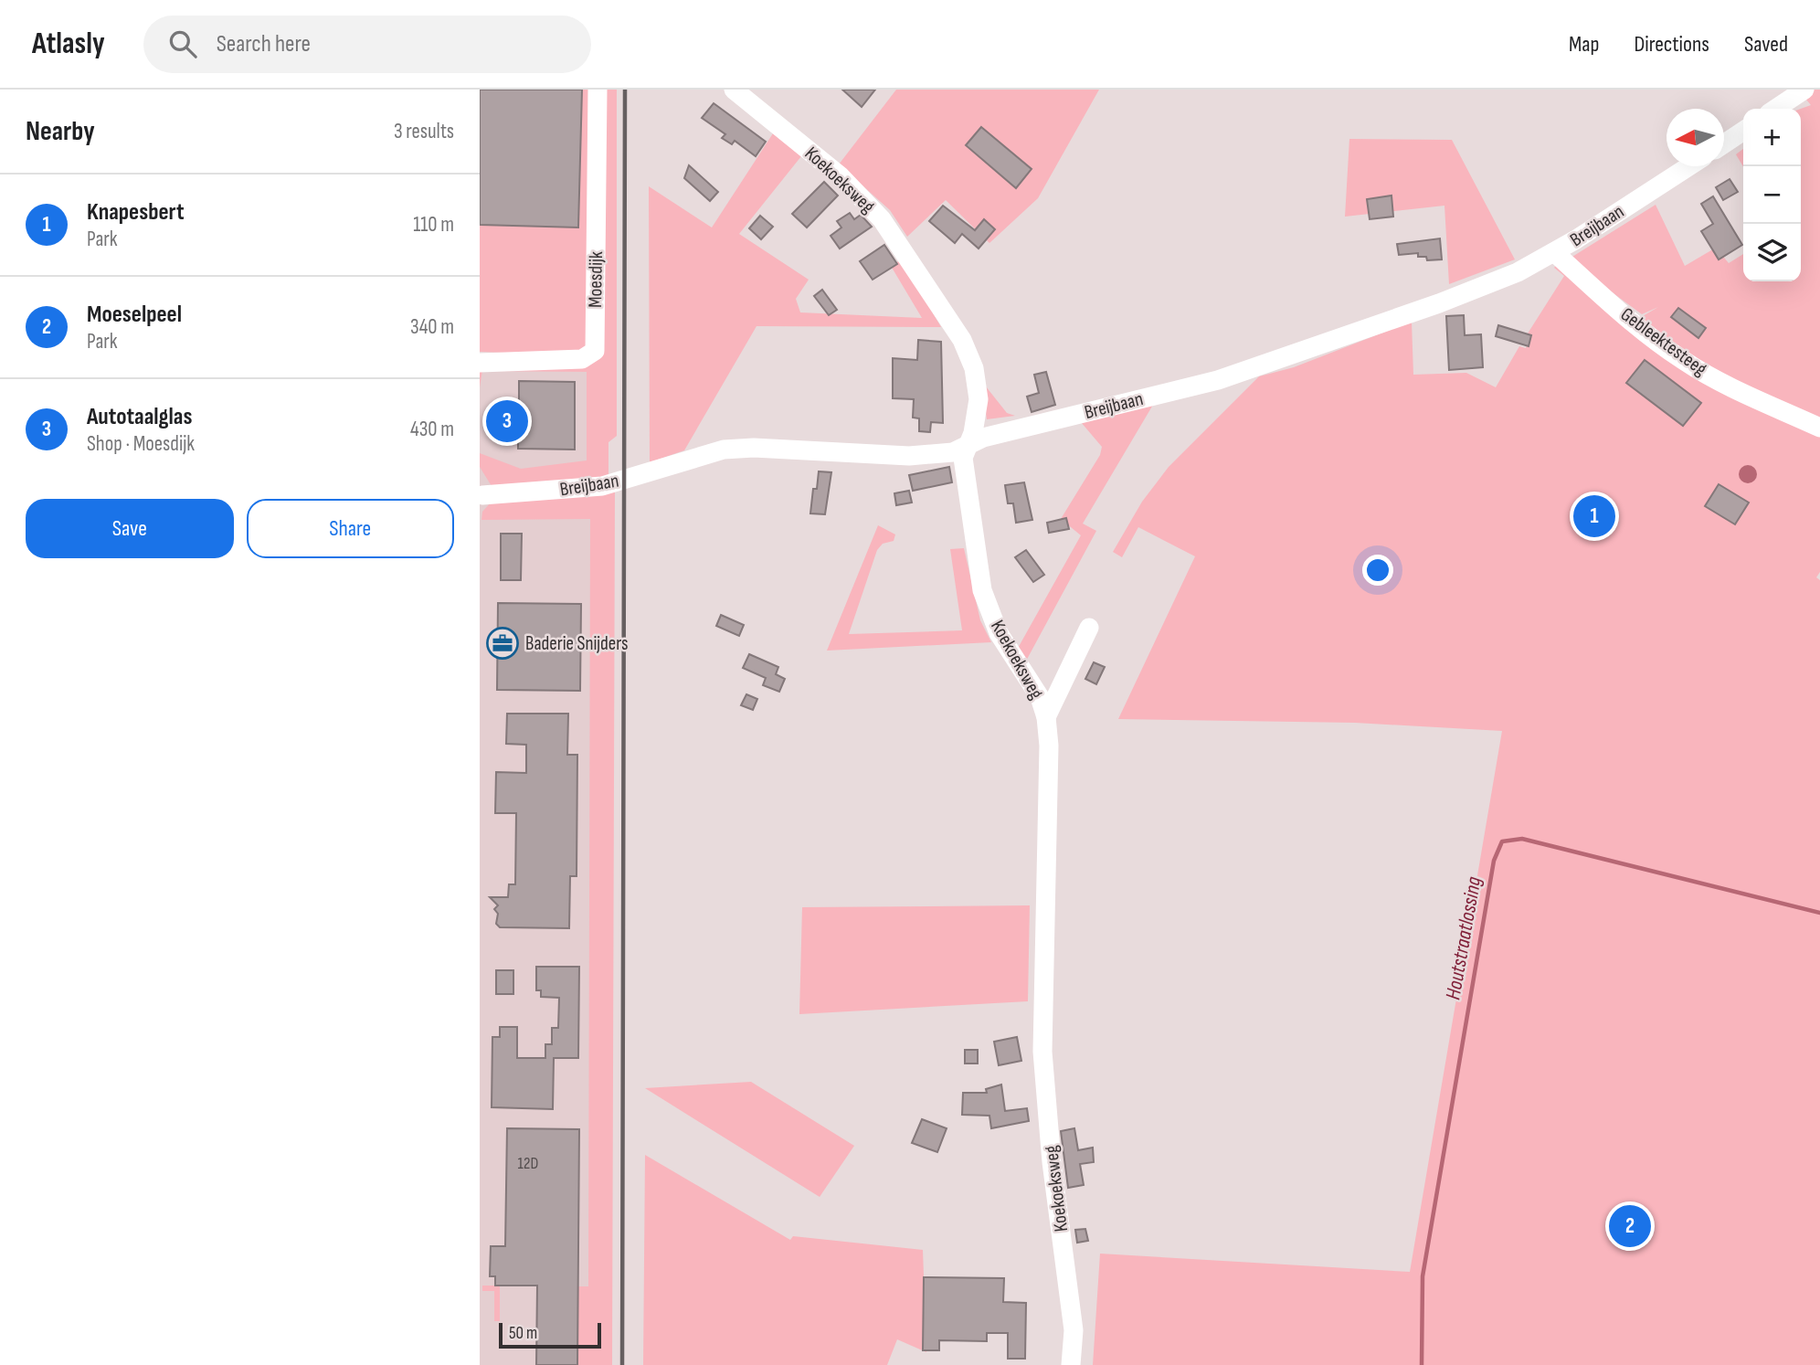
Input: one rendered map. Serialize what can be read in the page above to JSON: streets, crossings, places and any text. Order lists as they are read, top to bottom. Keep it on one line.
{"streets":{"street":["Koekoeksweg","Breijbaan","Moesdijk","Gebleektesteeg"]},"crossings":[["Koekoeksweg","Breijbaan"],["Breijbaan","Gebleektesteeg"]],"water":["Houtstraatlossing"],"places":{"office":["Baderie Snijders"]},"house_numbers":["12D"],"scale_bar":"50 m","north":"left","page":{"header":"Atlasly","search":"Search here","nav":["Map","Directions","Saved"],"heading":["Nearby","3 results"],"map_buttons":["+","−"],"list":[{"mark":"1","name":"Knapesbert","note":"Park","value":"110 m"},{"mark":"2","name":"Moeselpeel","note":"Park","value":"340 m"},{"mark":"3","name":"Autotaalglas","note":"Shop · Moesdijk","value":"430 m"}],"pins":["3","1","2"],"buttons":["Save","Share"],"scale":"50 m"}}
